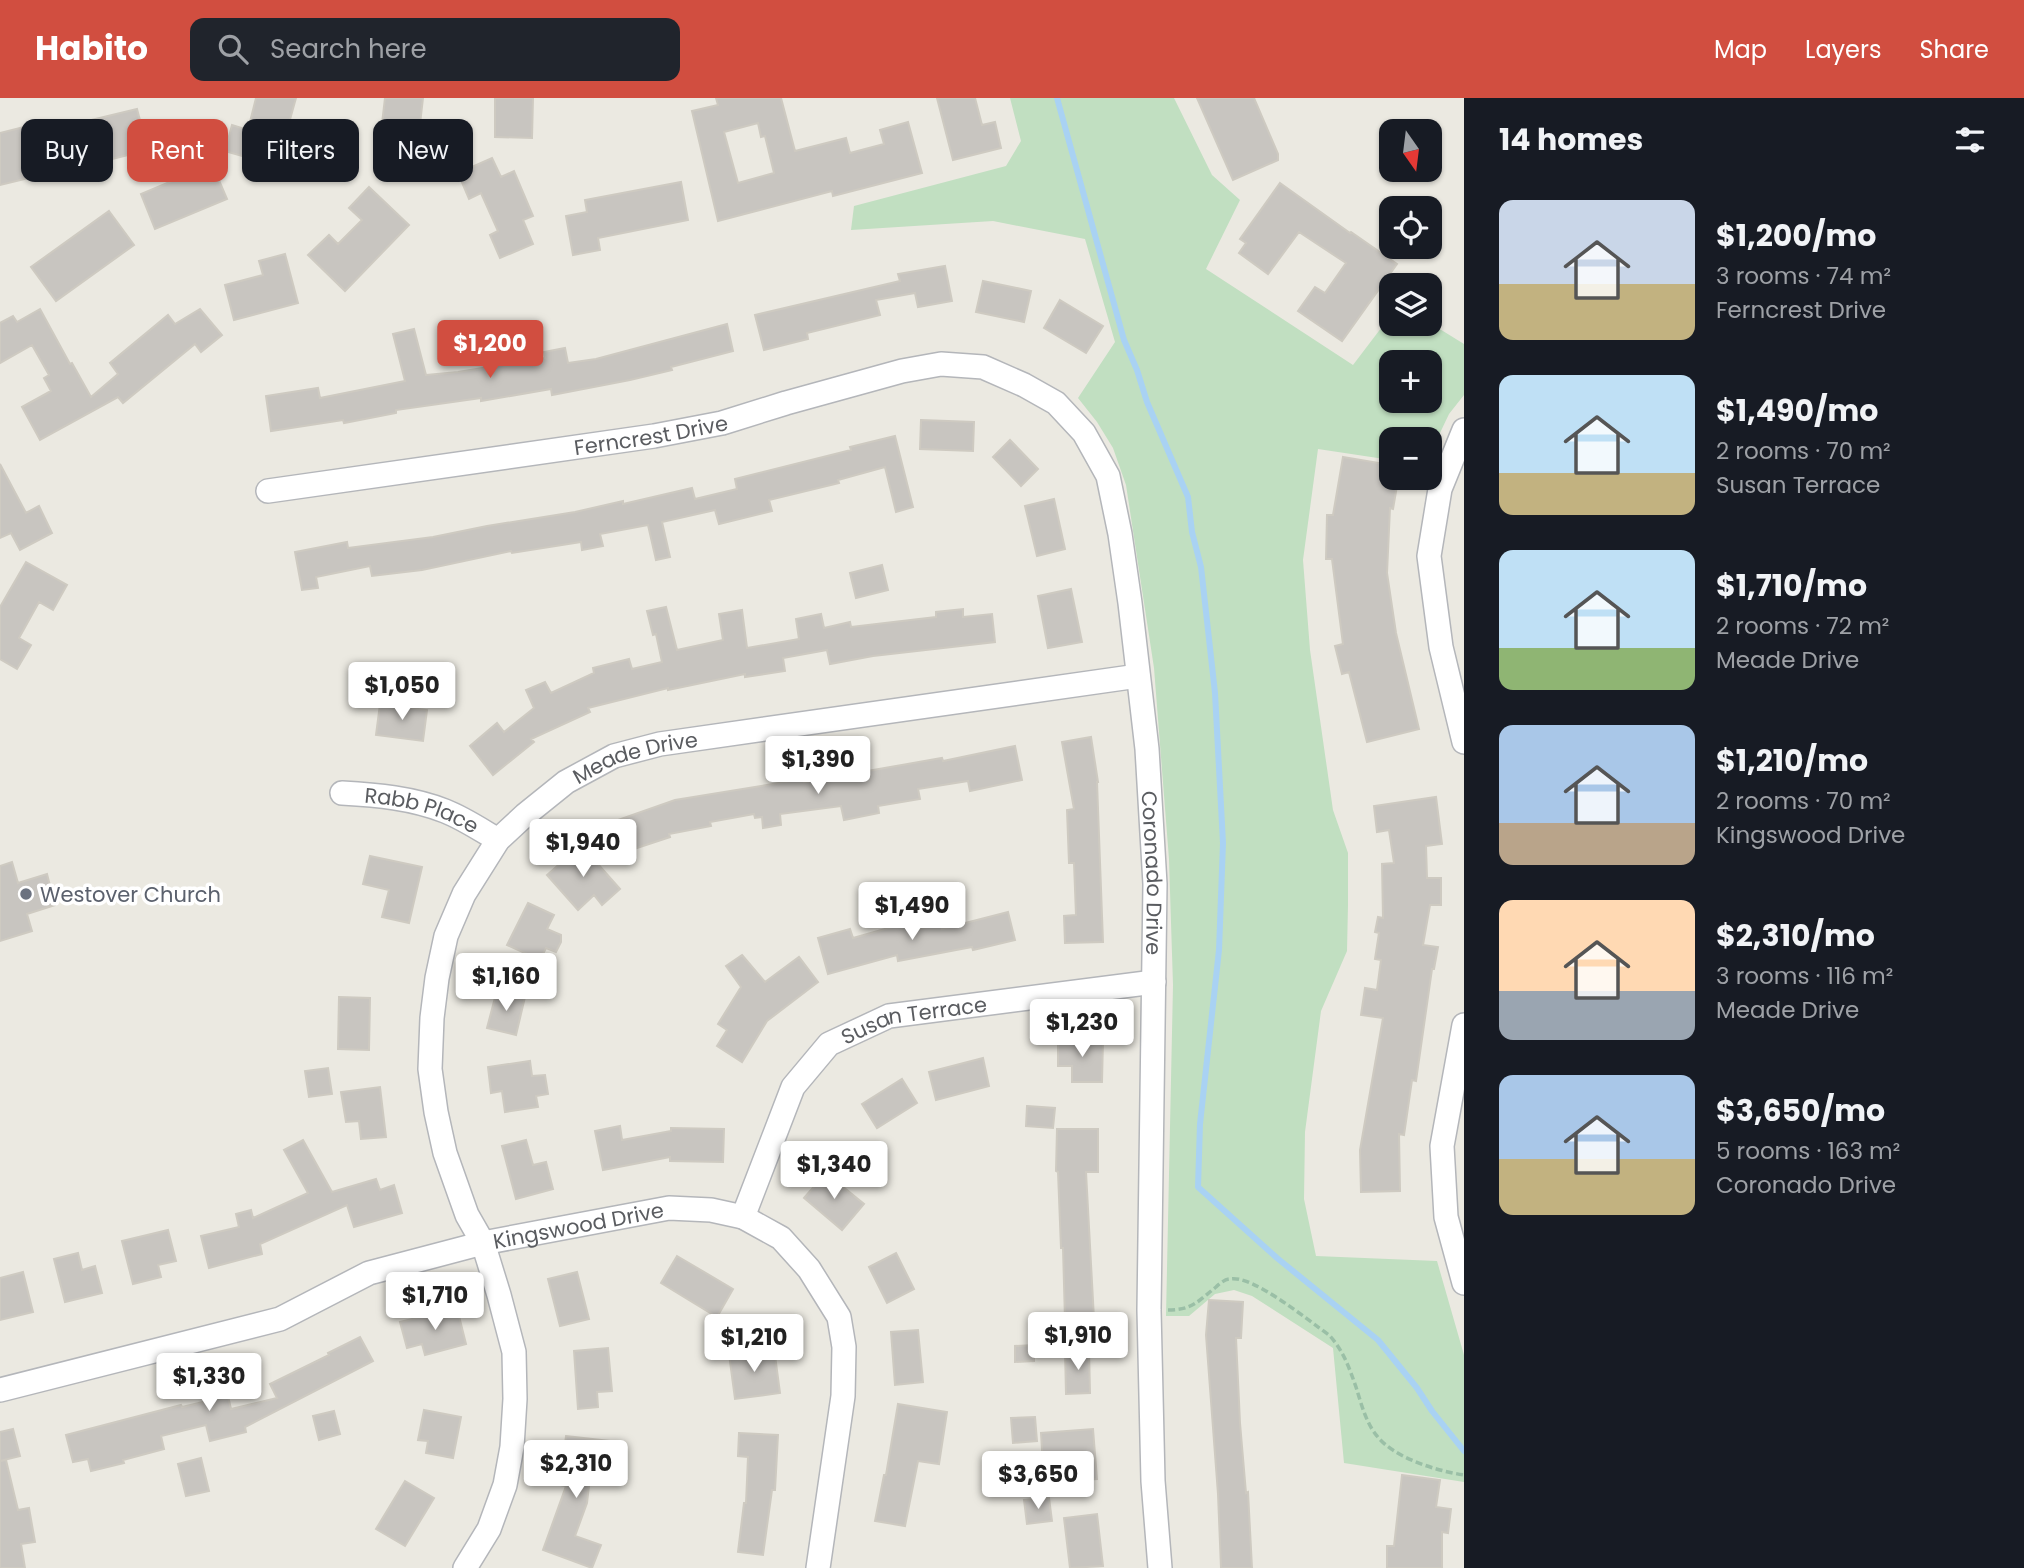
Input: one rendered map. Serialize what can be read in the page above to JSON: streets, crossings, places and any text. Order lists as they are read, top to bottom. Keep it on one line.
{"streets":{"street":["Ferncrest Drive","Meade Drive","Rabb Place","Coronado Drive","Susan Terrace","Kingswood Drive"]},"crossings":[["Ferncrest Drive","Coronado Drive"],["Meade Drive","Rabb Place"],["Meade Drive","Coronado Drive"],["Meade Drive","Kingswood Drive"],["Coronado Drive","Susan Terrace"],["Susan Terrace","Kingswood Drive"]],"places":["Westover Church"],"north":"bottom","page":{"header":"Habito","search":"Search here","nav":["Map","Layers","Share"],"heading":"14 homes","map_buttons":["+","−"],"chip":["Buy","Rent","Filters","New"],"list":[{"name":"$1,200/mo","note":"3 rooms · 74 m² · Ferncrest Drive"},{"name":"$1,490/mo","note":"2 rooms · 70 m² · Susan Terrace"},{"name":"$1,710/mo","note":"2 rooms · 72 m² · Meade Drive"},{"name":"$1,210/mo","note":"2 rooms · 70 m² · Kingswood Drive"},{"name":"$2,310/mo","note":"3 rooms · 116 m² · Meade Drive"},{"name":"$3,650/mo","note":"5 rooms · 163 m² · Coronado Drive"}],"price":["$1,200","$1,050","$1,390","$1,940","$1,490","$1,160","$1,230","$1,340","$1,710","$1,910","$1,210","$1,330","$2,310","$3,650"]}}
